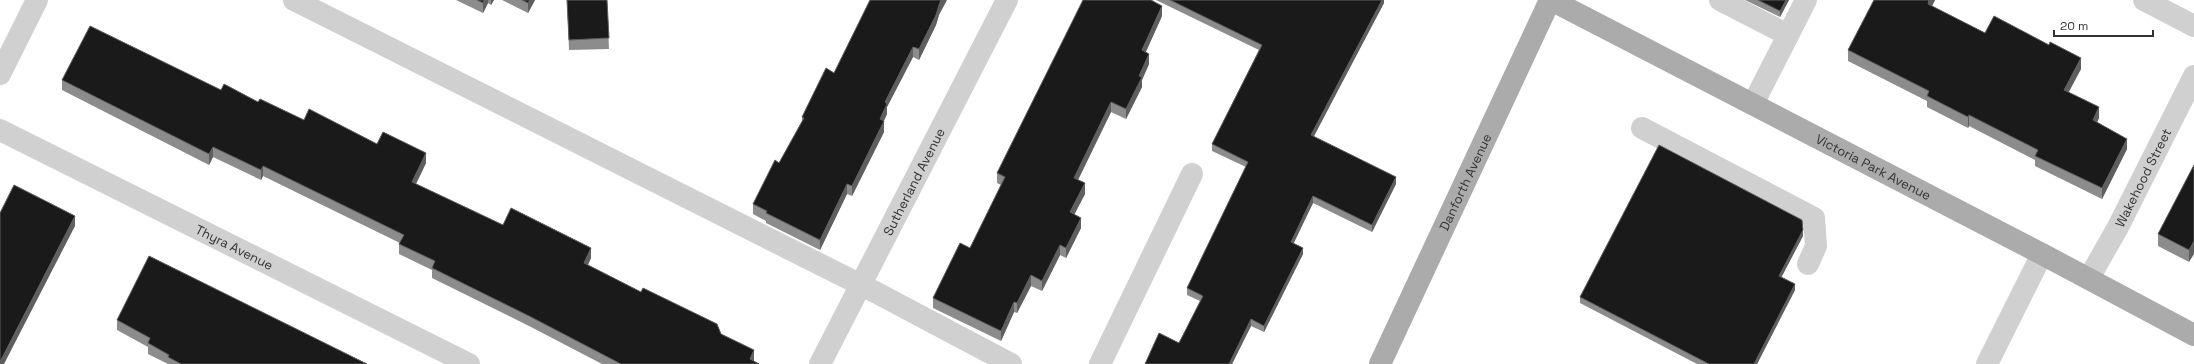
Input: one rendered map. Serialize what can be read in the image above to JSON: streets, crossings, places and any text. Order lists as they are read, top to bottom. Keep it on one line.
{"streets":{"main road":["Victoria Park Avenue","Danforth Avenue"],"street":["Wakehood Street","Sutherland Avenue","Thyra Avenue"]},"crossings":[["Victoria Park Avenue","Wakehood Street"],["Victoria Park Avenue","Danforth Avenue"]],"scale_bar":"20 m"}
